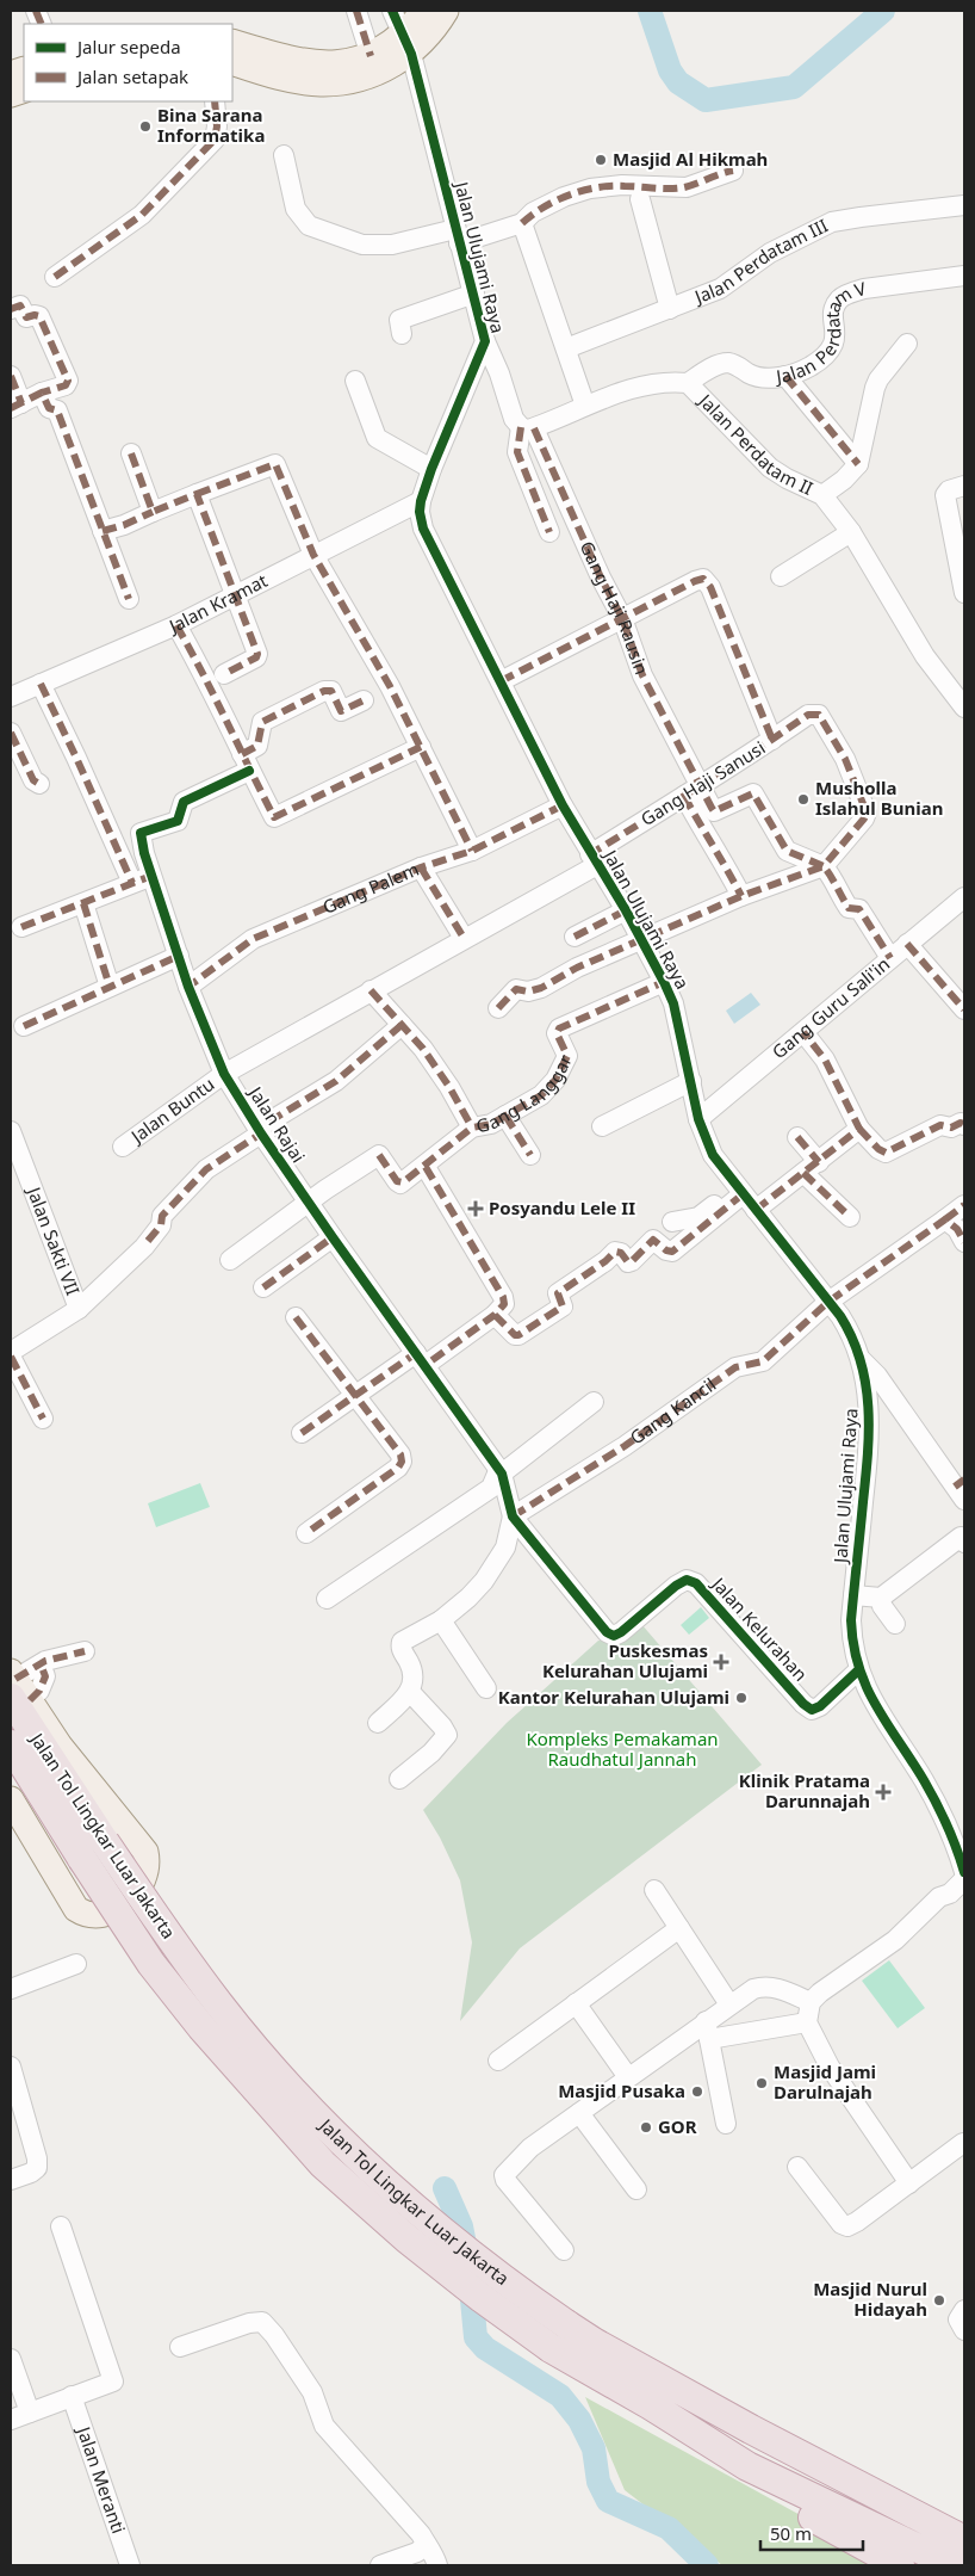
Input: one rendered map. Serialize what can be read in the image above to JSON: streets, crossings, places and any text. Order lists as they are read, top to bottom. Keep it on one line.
{"streets":{"highway":["Jalan Tol Lingkar Luar Jakarta"],"street":["Jalan Ulujami Raya","Jalan Perdatam III","Jalan Perdatam V","Jalan Perdatam II","Jalan Kramat","Gang Haji Rausin","Gang Haji Sanusi","Gang Palem","Gang Guru Sali'in","Gang Langgar","Jalan Buntu","Jalan Rajai","Jalan Sakti VII","Gang Kancil","Jalan Kelurahan","Jalan Meranti"]},"crossings":[["Jalan Ulujami Raya","Jalan Kramat"],["Jalan Ulujami Raya","Gang Haji Sanusi"],["Jalan Ulujami Raya","Gang Palem"],["Jalan Ulujami Raya","Gang Guru Sali'in"],["Jalan Ulujami Raya","Gang Langgar"],["Jalan Ulujami Raya","Gang Kancil"],["Jalan Ulujami Raya","Jalan Kelurahan"],["Jalan Perdatam V","Jalan Perdatam II"],["Jalan Perdatam II","Gang Haji Rausin"],["Gang Haji Rausin","Gang Haji Sanusi"],["Gang Palem","Jalan Rajai"],["Gang Langgar","Jalan Rajai"],["Jalan Buntu","Jalan Rajai"],["Jalan Rajai","Gang Kancil"],["Jalan Rajai","Jalan Kelurahan"],["Gang Kancil","Jalan Kelurahan"]],"parks":["Kompleks Pemakaman Raudhatul Jannah"],"places":{"other":["Bina Sarana Informatika","Masjid Al Hikmah","Musholla Islahul Bunian","Kantor Kelurahan Ulujami","Masjid Jami Darulnajah","Masjid Pusaka","GOR","Masjid Nurul Hidayah"],"health":["Posyandu Lele II","Puskesmas Kelurahan Ulujami","Klinik Pratama Darunnajah"]},"legend":["Jalur sepeda","Jalan setapak"],"scale_bar":"50 m"}
